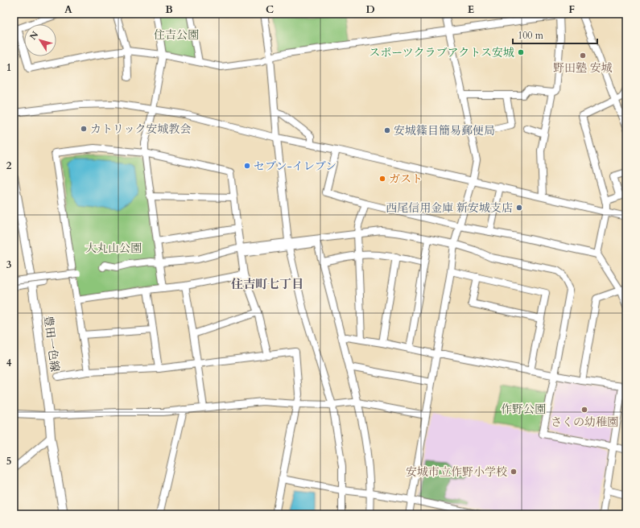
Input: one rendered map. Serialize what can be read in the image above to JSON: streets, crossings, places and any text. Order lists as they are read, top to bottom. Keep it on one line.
{"streets":{"main road":["豊田一色線"]},"districts":["住吉町七丁目"],"parks":["住吉公園","大丸山公園","作野公園"],"places":["スポーツクラブアクトス安城","野田塾 安城","カトリック安城教会","安城篠目簡易郵便局","セブン-イレブン","ガスト","西尾信用金庫 新安城支店","さくの幼稚園","安城市立作野小学校"],"scale_bar":"100 m","north":"top left","grid":{"columns":["A","B","C","D","E","F"],"rows":["1","2","3","4","5"]}}
